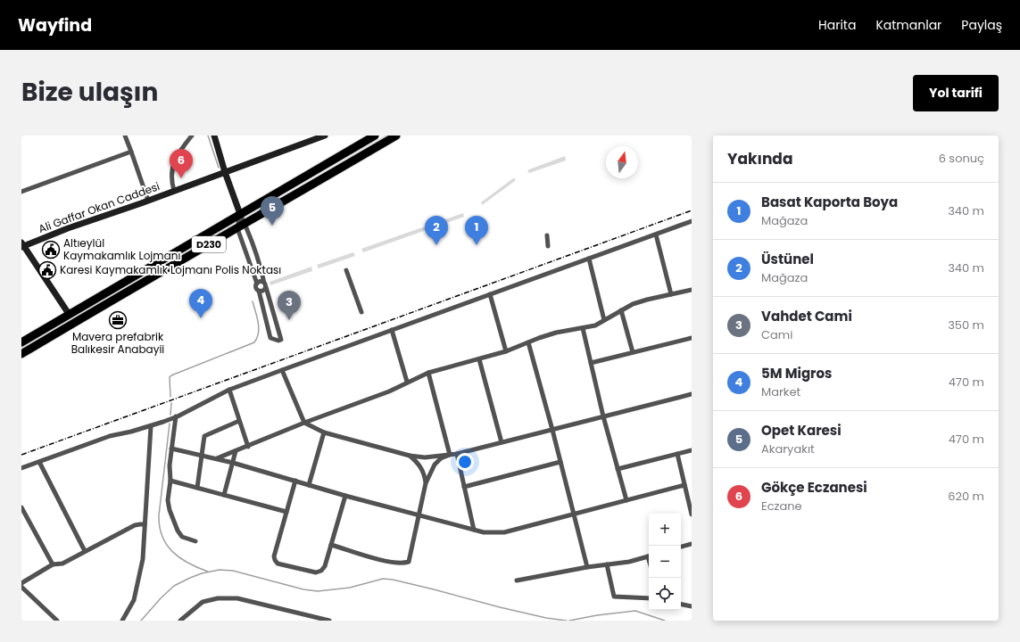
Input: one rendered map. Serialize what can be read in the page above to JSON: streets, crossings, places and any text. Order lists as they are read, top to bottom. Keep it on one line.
{"streets":{"highway":["D230"],"main road":["Ali Gaffar Okan Caddesi"]},"places":{"public building":["Altıeylül Kaymakamlık Lojmanı","Karesi Kaymakamlık Lojmanı Polis Noktası"],"office":["Mavera prefabrik Balıkesir Anabayii"]},"north":"top","page":{"header":"Wayfind","nav":["Harita","Katmanlar","Paylaş"],"title":"Bize ulaşın","buttons":"Yol tarifi","heading":["Yakında","6 sonuç"],"pins":["6","5","1","2","4","3"],"list":[{"mark":"1","name":"Basat Kaporta Boya","note":"Mağaza","value":"340 m"},{"mark":"2","name":"Üstünel","note":"Mağaza","value":"340 m"},{"mark":"3","name":"Vahdet Cami","note":"Cami","value":"350 m"},{"mark":"4","name":"5M Migros","note":"Market","value":"470 m"},{"mark":"5","name":"Opet Karesi","note":"Akaryakıt","value":"470 m"},{"mark":"6","name":"Gökçe Eczanesi","note":"Eczane","value":"620 m"}],"map_buttons":["+","−"]}}
